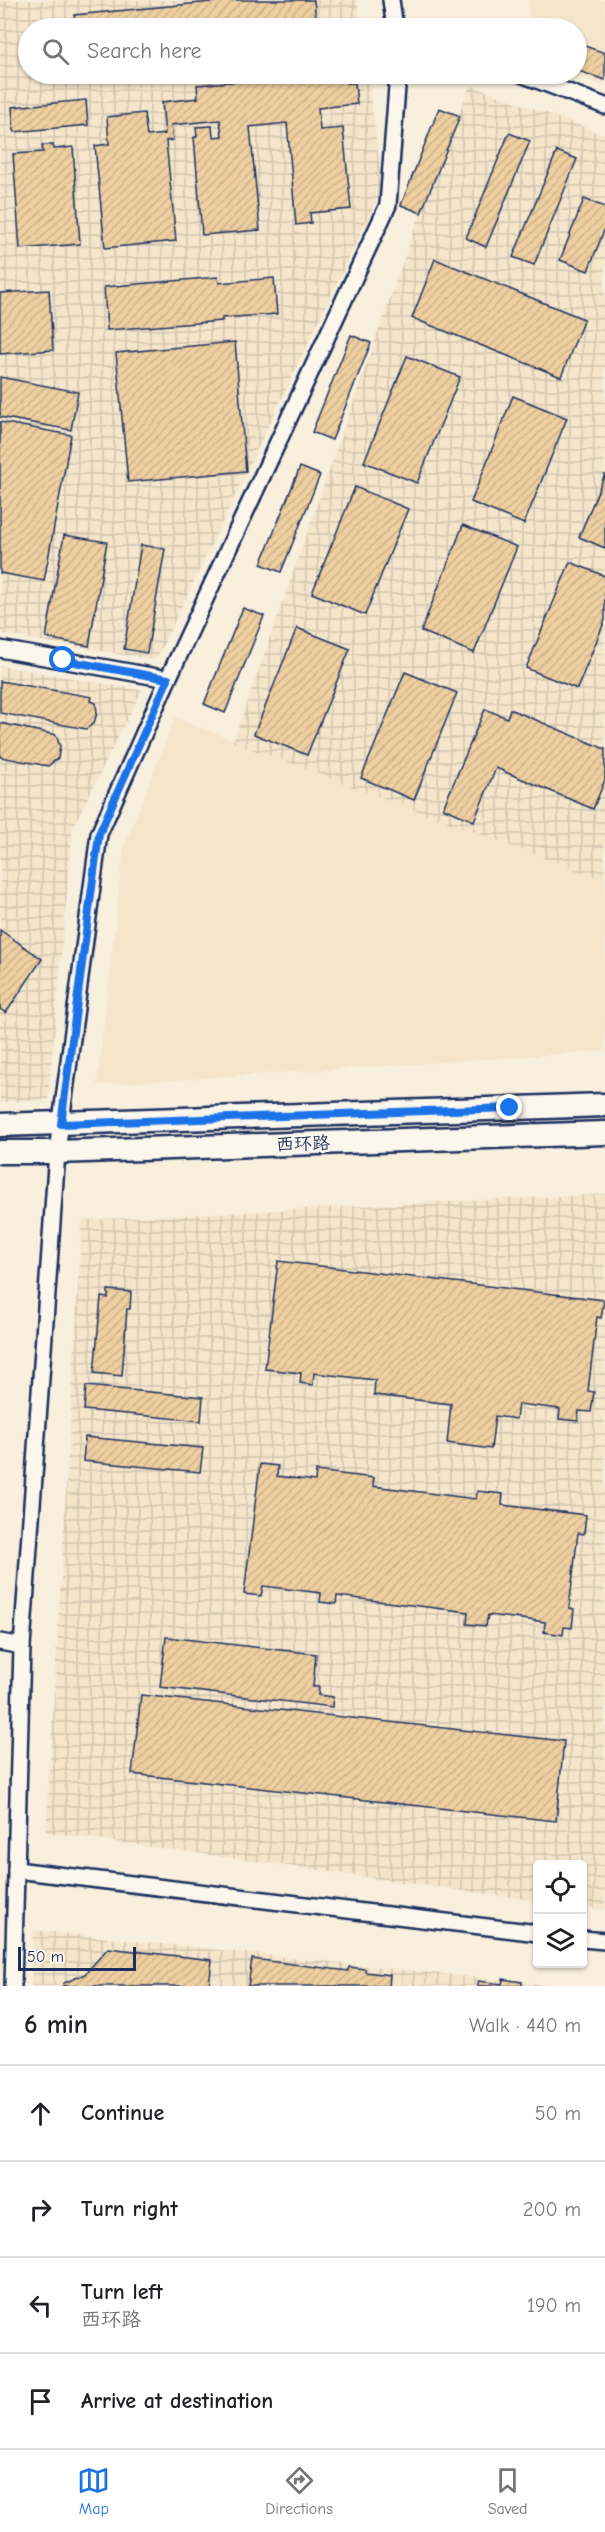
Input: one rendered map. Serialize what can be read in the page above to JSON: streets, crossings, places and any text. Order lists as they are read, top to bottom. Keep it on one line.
{"streets":{"main road":["西环路"]},"scale_bar":"50 m","page":{"search":"Search here","scale":"50 m","heading":["6 min","Walk · 440 m"],"list":[["Continue","50 m"],["Turn right","200 m"],["Turn left","西环路","190 m"],"Arrive at destination"],"nav":["Map","Directions","Saved"]}}
